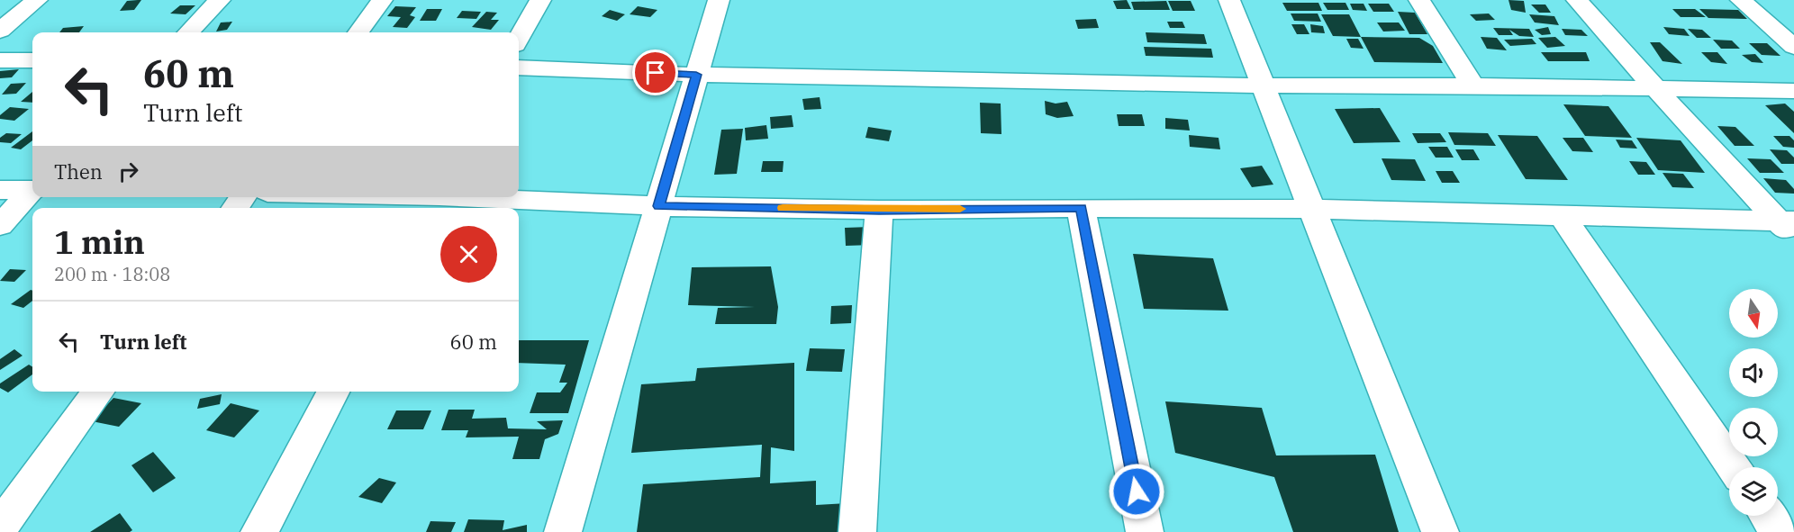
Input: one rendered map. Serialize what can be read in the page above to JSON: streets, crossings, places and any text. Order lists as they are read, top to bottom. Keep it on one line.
{"north":"bottom","page":{"turn":["60 m","Turn left"],"then":"Then","heading":["1 min","200 m · 18:08"],"list":[{"name":"Turn left","value":"60 m"}]}}
